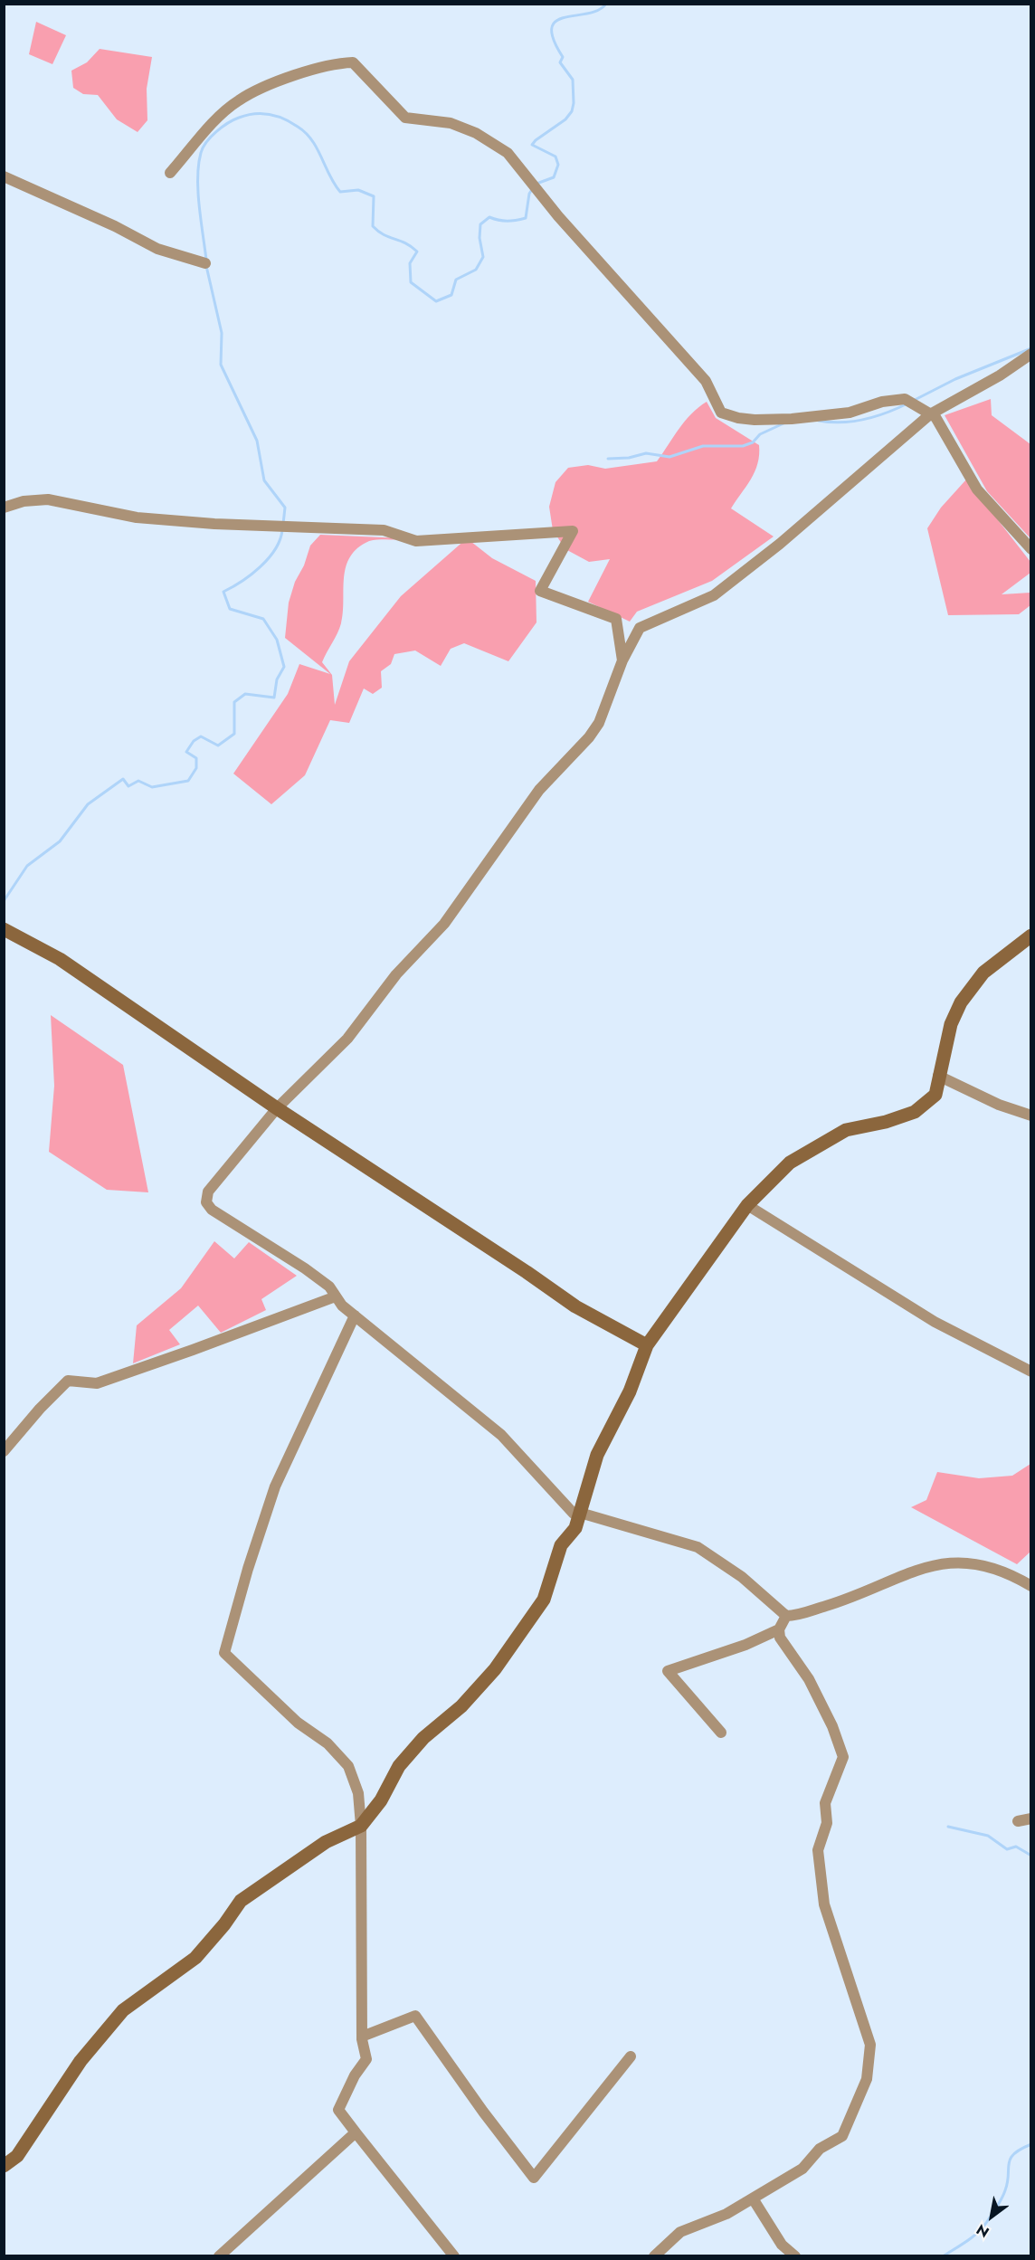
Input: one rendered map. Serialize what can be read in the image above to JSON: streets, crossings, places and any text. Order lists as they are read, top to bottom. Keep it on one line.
{"north":"bottom left"}
